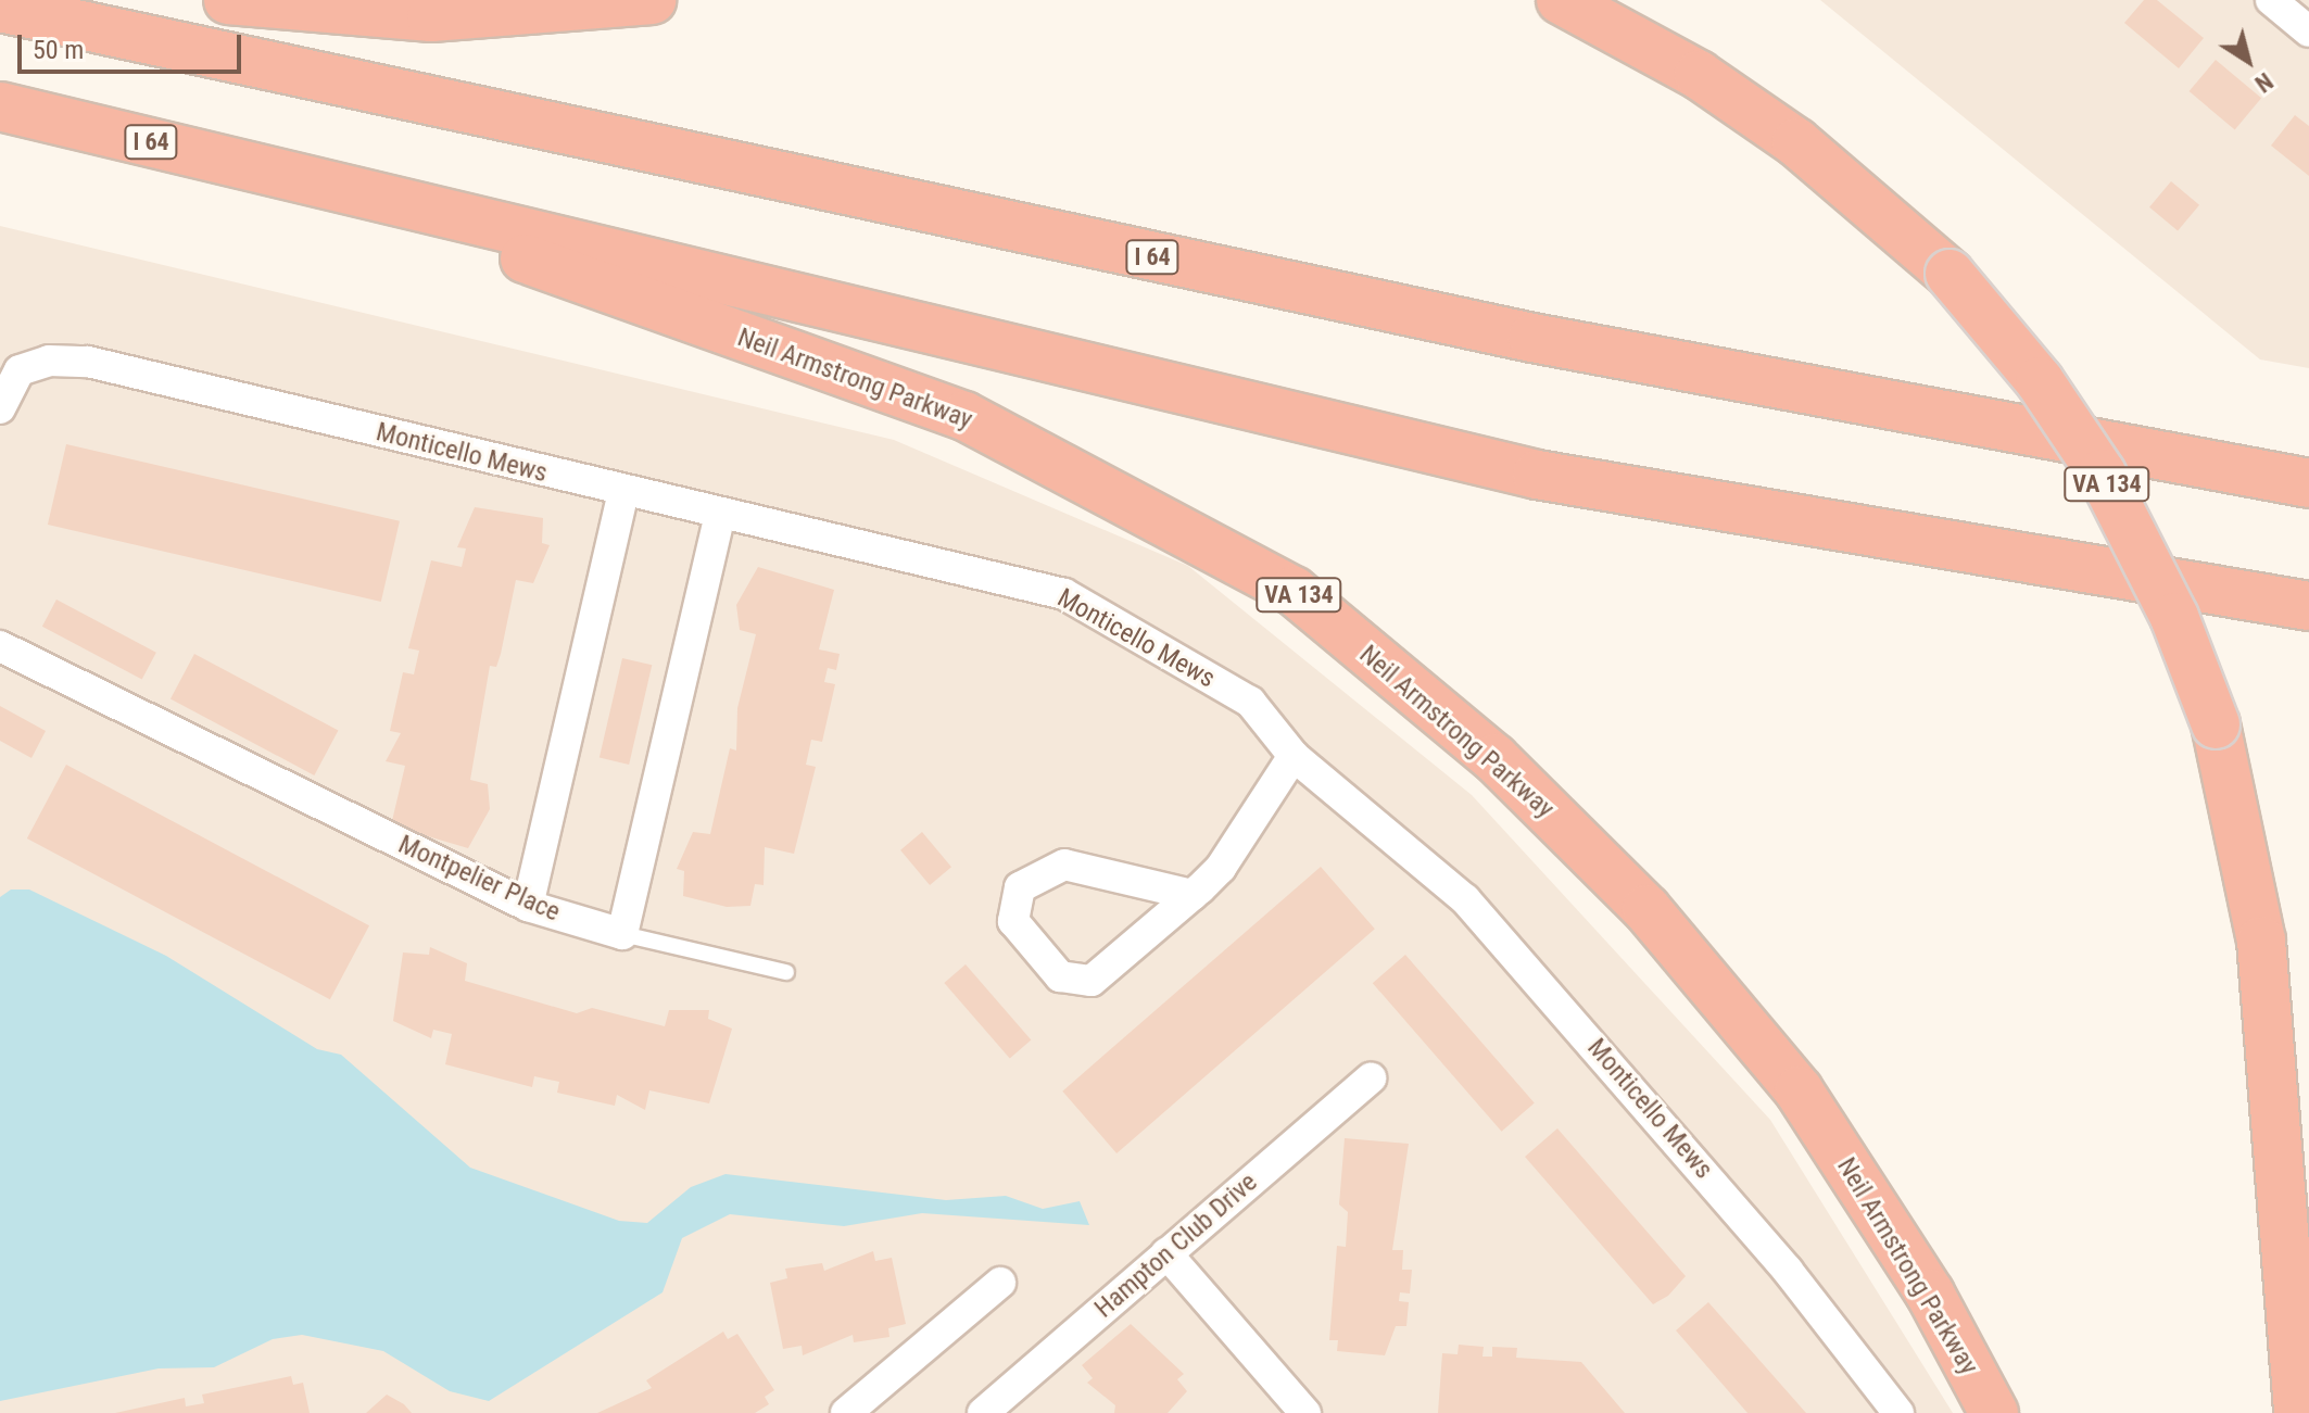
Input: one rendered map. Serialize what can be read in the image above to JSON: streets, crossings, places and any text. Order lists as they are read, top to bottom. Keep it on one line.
{"streets":{"highway":["I 64","Neil Armstrong Parkway","VA 134"],"street":["Monticello Mews","Montpelier Place","Hampton Club Drive"]},"crossings":[["I 64","Neil Armstrong Parkway"]],"scale_bar":"50 m","north":"bottom right"}
